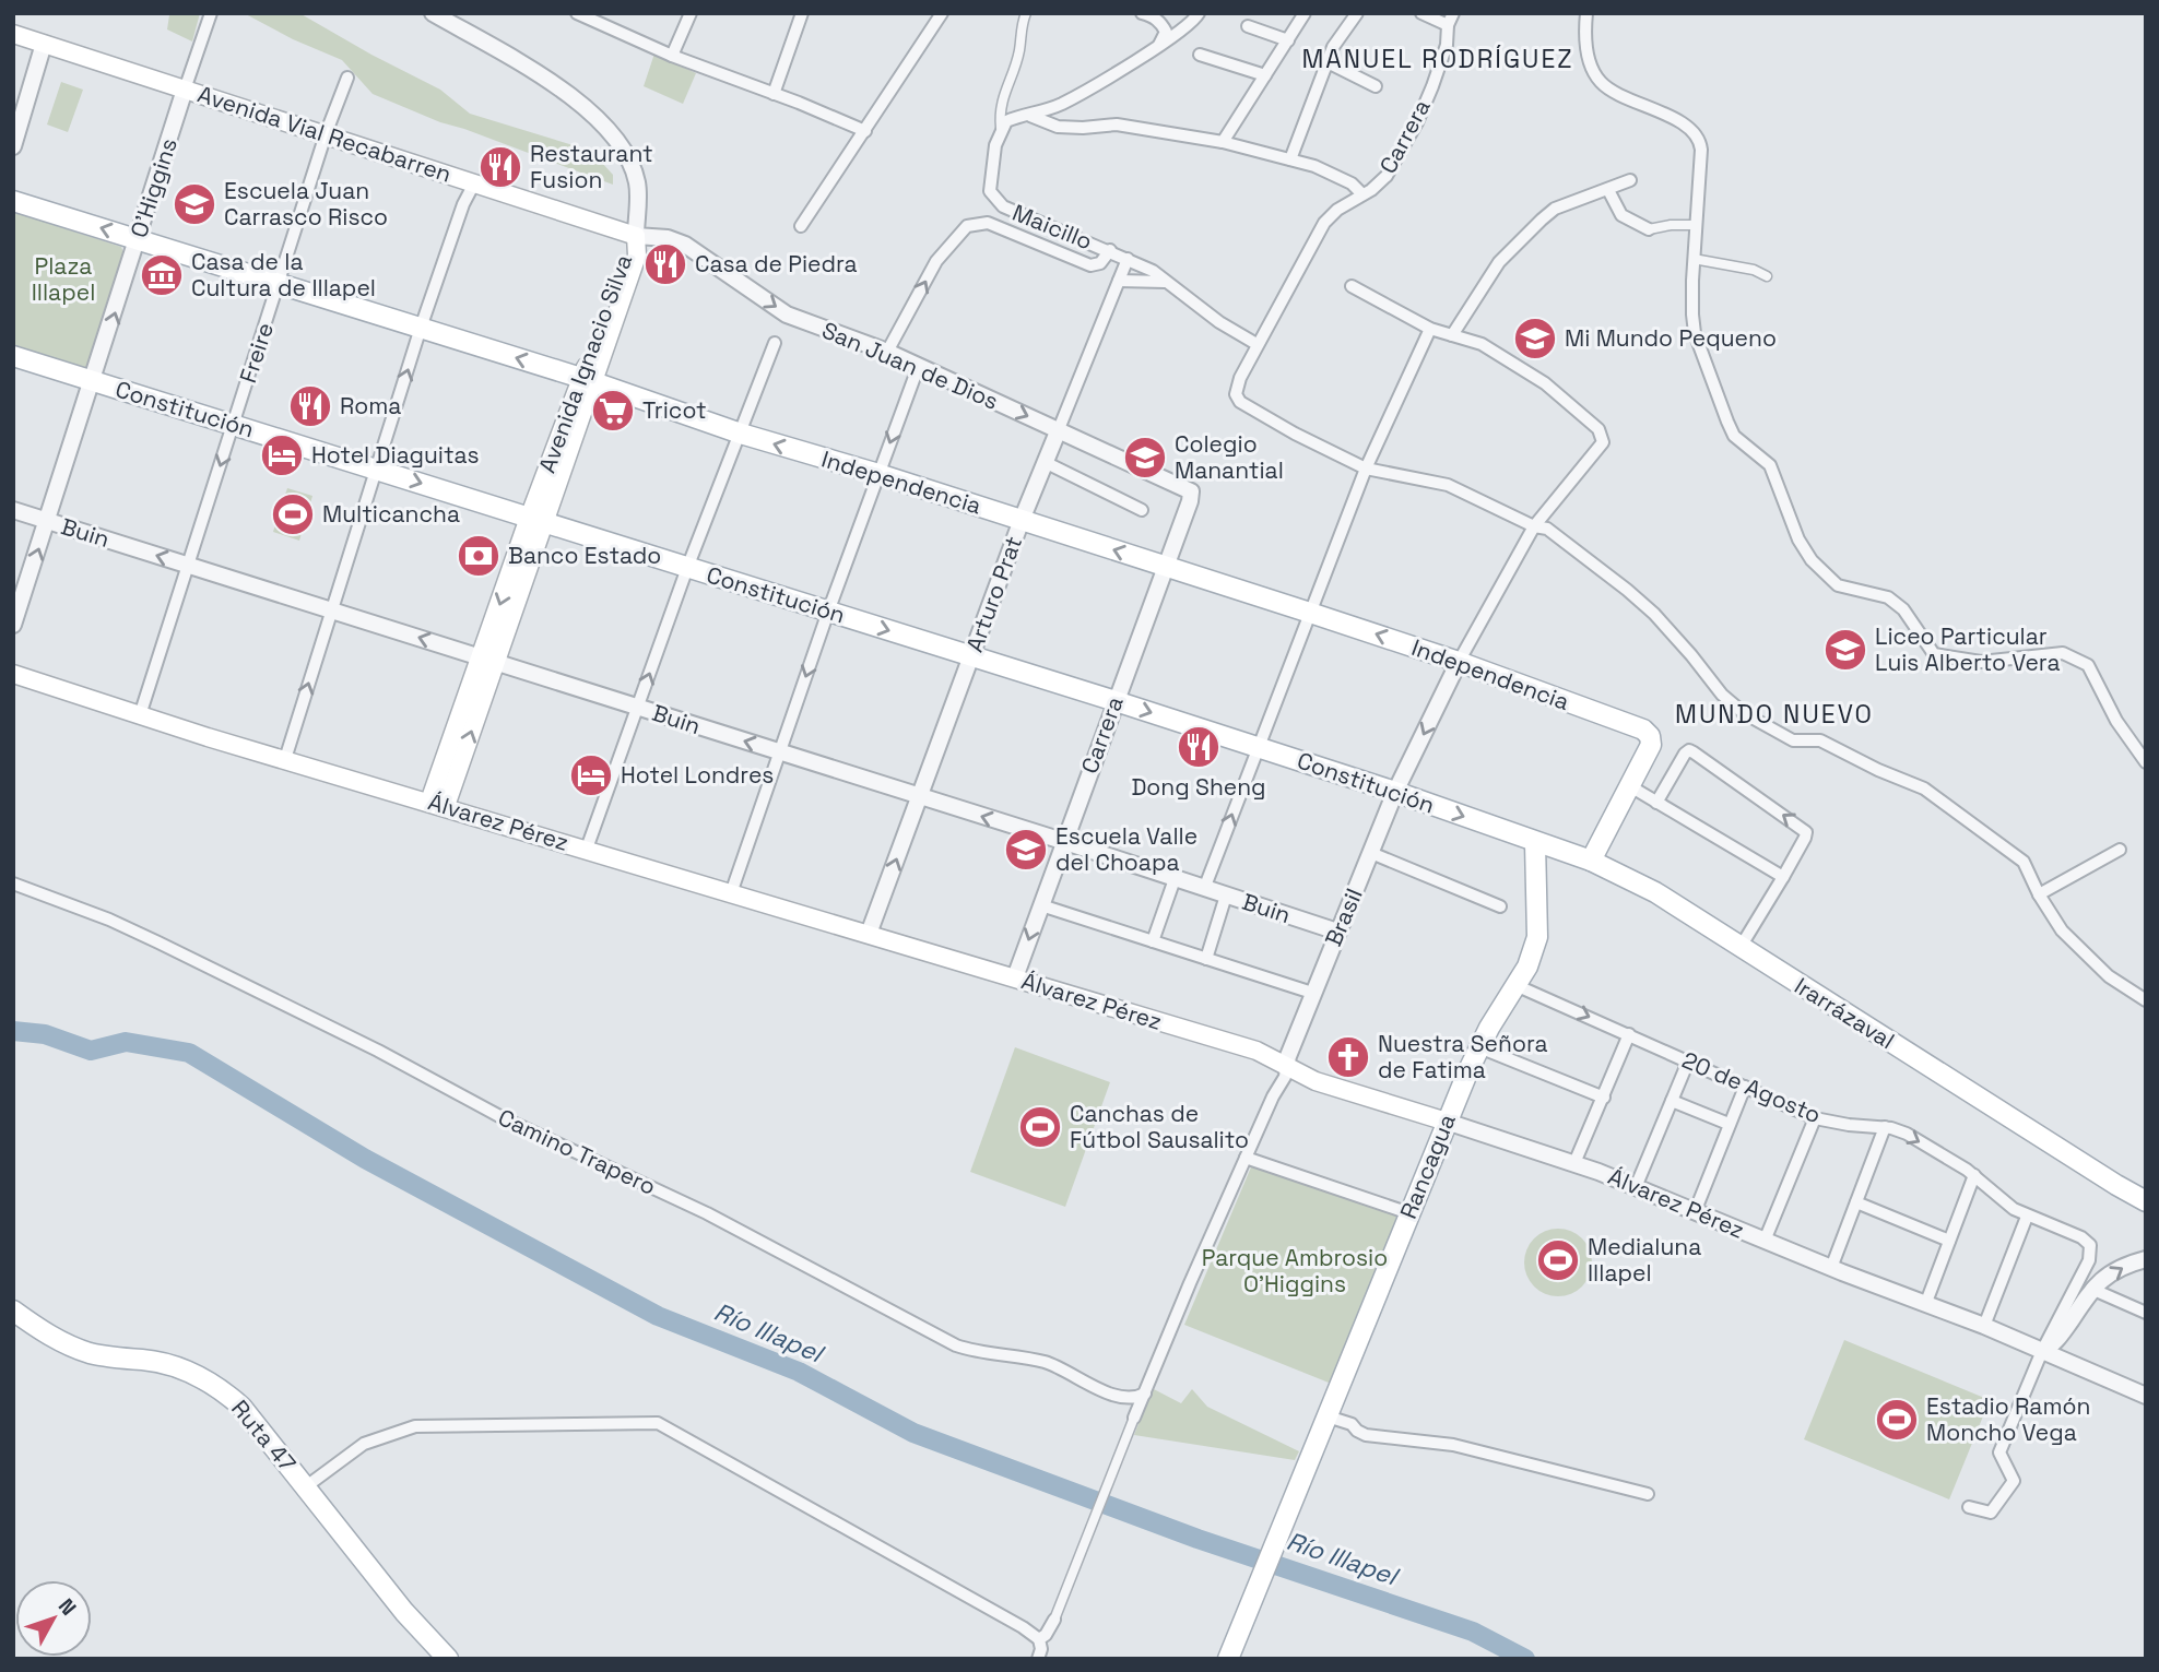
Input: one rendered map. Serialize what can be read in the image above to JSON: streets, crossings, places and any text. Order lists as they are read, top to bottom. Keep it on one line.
{"streets":{"main road":["Avenida Vial Recabarren","Avenida Ignacio Silva","Constitución","Independencia","Álvarez Pérez","Irarrázaval","Rancagua","Ruta 47"],"street":["Carrera","O'Higgins","Maicillo","Freire","San Juan de Dios","Buin","Arturo Prat","Brasil","20 de Agosto","Camino Trapero"]},"crossings":[["Avenida Vial Recabarren","O'Higgins"],["Avenida Vial Recabarren","Freire"],["Avenida Vial Recabarren","Avenida Ignacio Silva"],["Avenida Vial Recabarren","San Juan de Dios"],["Carrera","San Juan de Dios"],["Carrera","Constitución"],["Carrera","Independencia"],["Carrera","Buin"],["Carrera","Álvarez Pérez"],["O'Higgins","Constitución"],["O'Higgins","Independencia"],["O'Higgins","Buin"],["Maicillo","San Juan de Dios"],["Freire","Constitución"],["Freire","Independencia"],["Freire","Buin"],["Freire","Álvarez Pérez"],["Avenida Ignacio Silva","San Juan de Dios"],["Avenida Ignacio Silva","Constitución"],["Avenida Ignacio Silva","Independencia"],["Avenida Ignacio Silva","Buin"],["Avenida Ignacio Silva","Álvarez Pérez"],["San Juan de Dios","Arturo Prat"],["Constitución","Arturo Prat"],["Constitución","Brasil"],["Constitución","Irarrázaval"],["Constitución","Rancagua"],["Independencia","Arturo Prat"],["Independencia","Brasil"],["Independencia","Irarrázaval"],["Buin","Arturo Prat"],["Buin","Brasil"],["Arturo Prat","Álvarez Pérez"],["Álvarez Pérez","Brasil"],["Álvarez Pérez","20 de Agosto"],["Álvarez Pérez","Rancagua"],["Brasil","Camino Trapero"],["Irarrázaval","Rancagua"],["20 de Agosto","Rancagua"]],"one_way":["O'Higgins","San Juan de Dios","Constitución","Independencia","Buin"],"districts":["MANUEL RODRÍGUEZ","MUNDO NUEVO"],"water":["Río Illapel"],"parks":["Plaza Illapel","Parque Ambrosio O'Higgins"],"places":{"restaurant":["Restaurant Fusion","Casa de Piedra","Roma","Dong Sheng"],"school or university":["Escuela Juan Carrasco Risco","Mi Mundo Pequeno","Colegio Manantial","Liceo Particular Luis Alberto Vera","Escuela Valle del Choapa"],"museum":["Casa de la Cultura de Illapel"],"supermarket":["Tricot"],"hotel":["Hotel Diaguitas","Hotel Londres"],"sports":["Multicancha","Canchas de Fútbol Sausalito","Medialuna Illapel","Estadio Ramón Moncho Vega"],"bank":["Banco Estado"],"church":["Nuestra Señora de Fatima"]},"north":"top right"}
